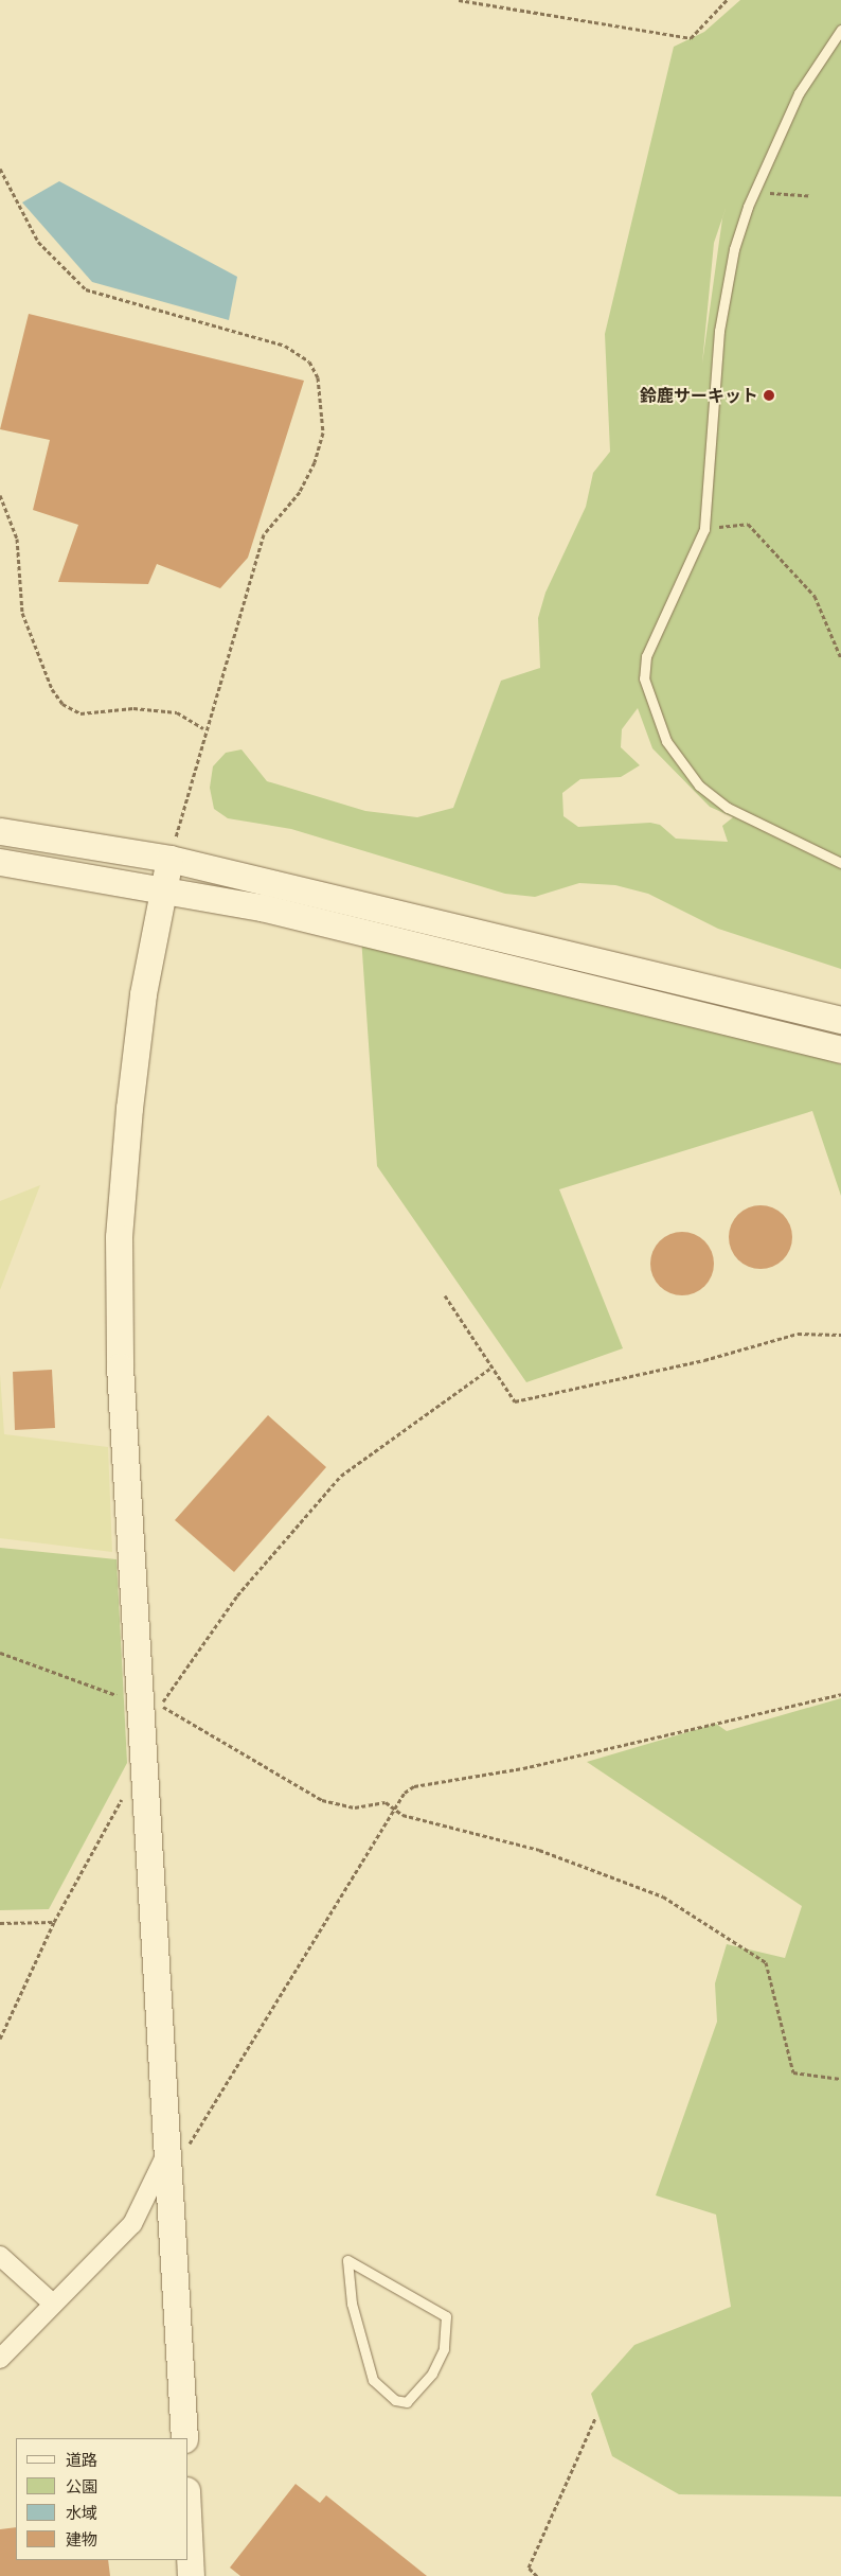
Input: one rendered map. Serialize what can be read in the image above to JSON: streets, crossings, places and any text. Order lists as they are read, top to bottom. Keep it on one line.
{"places":["鈴鹿サーキット"],"legend":["道路","公園","水域","建物"]}
